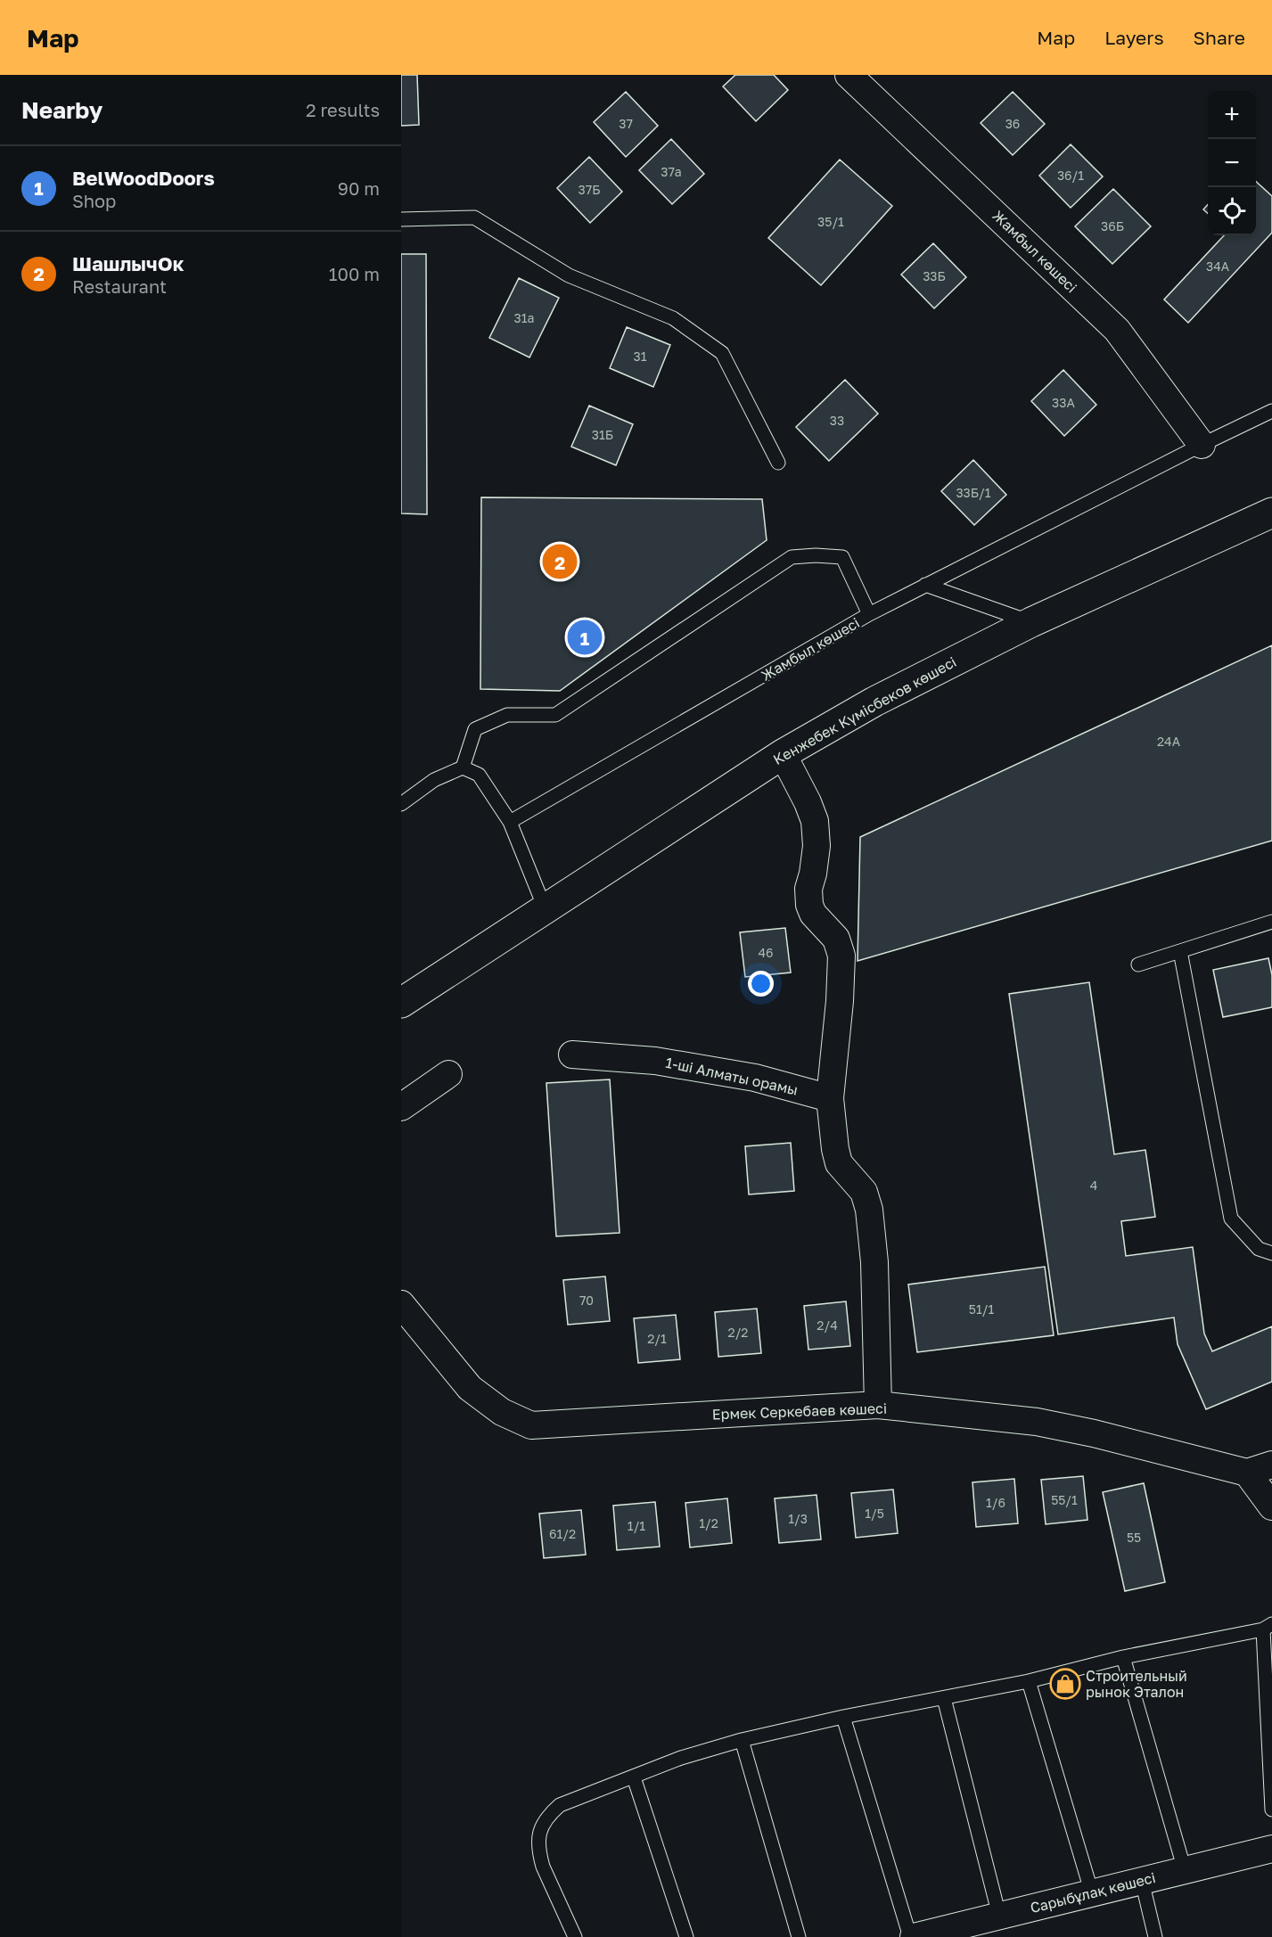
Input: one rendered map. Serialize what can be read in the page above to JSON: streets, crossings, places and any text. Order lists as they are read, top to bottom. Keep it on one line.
{"streets":{"street":["Жамбыл көшесі","Кенжебек Күмісбеков көшесі","1-ші Алматы орамы","Ермек Серкебаев көшесі","Сарыбұлақ көшесі"]},"places":{"shop":["Строительный рынок Эталон"]},"house_numbers":["37","36","37а","36/1","37Б","35/1","36Б","34А","33Б","31а","31","33А","33","31Б","33Б/1","24А","46","4","70","51/1","2/4","2/2","2/1","55/1","1/6","1/5","1/3","1/2","1/1","61/2","55"],"page":{"header":"Map","nav":["Map","Layers","Share"],"heading":["Nearby","2 results"],"map_buttons":["+","−"],"list":[{"mark":"1","name":"BelWoodDoors","note":"Shop","value":"90 m"},{"mark":"2","name":"ШашлычОк","note":"Restaurant","value":"100 m"}],"pins":["2","1"]}}
